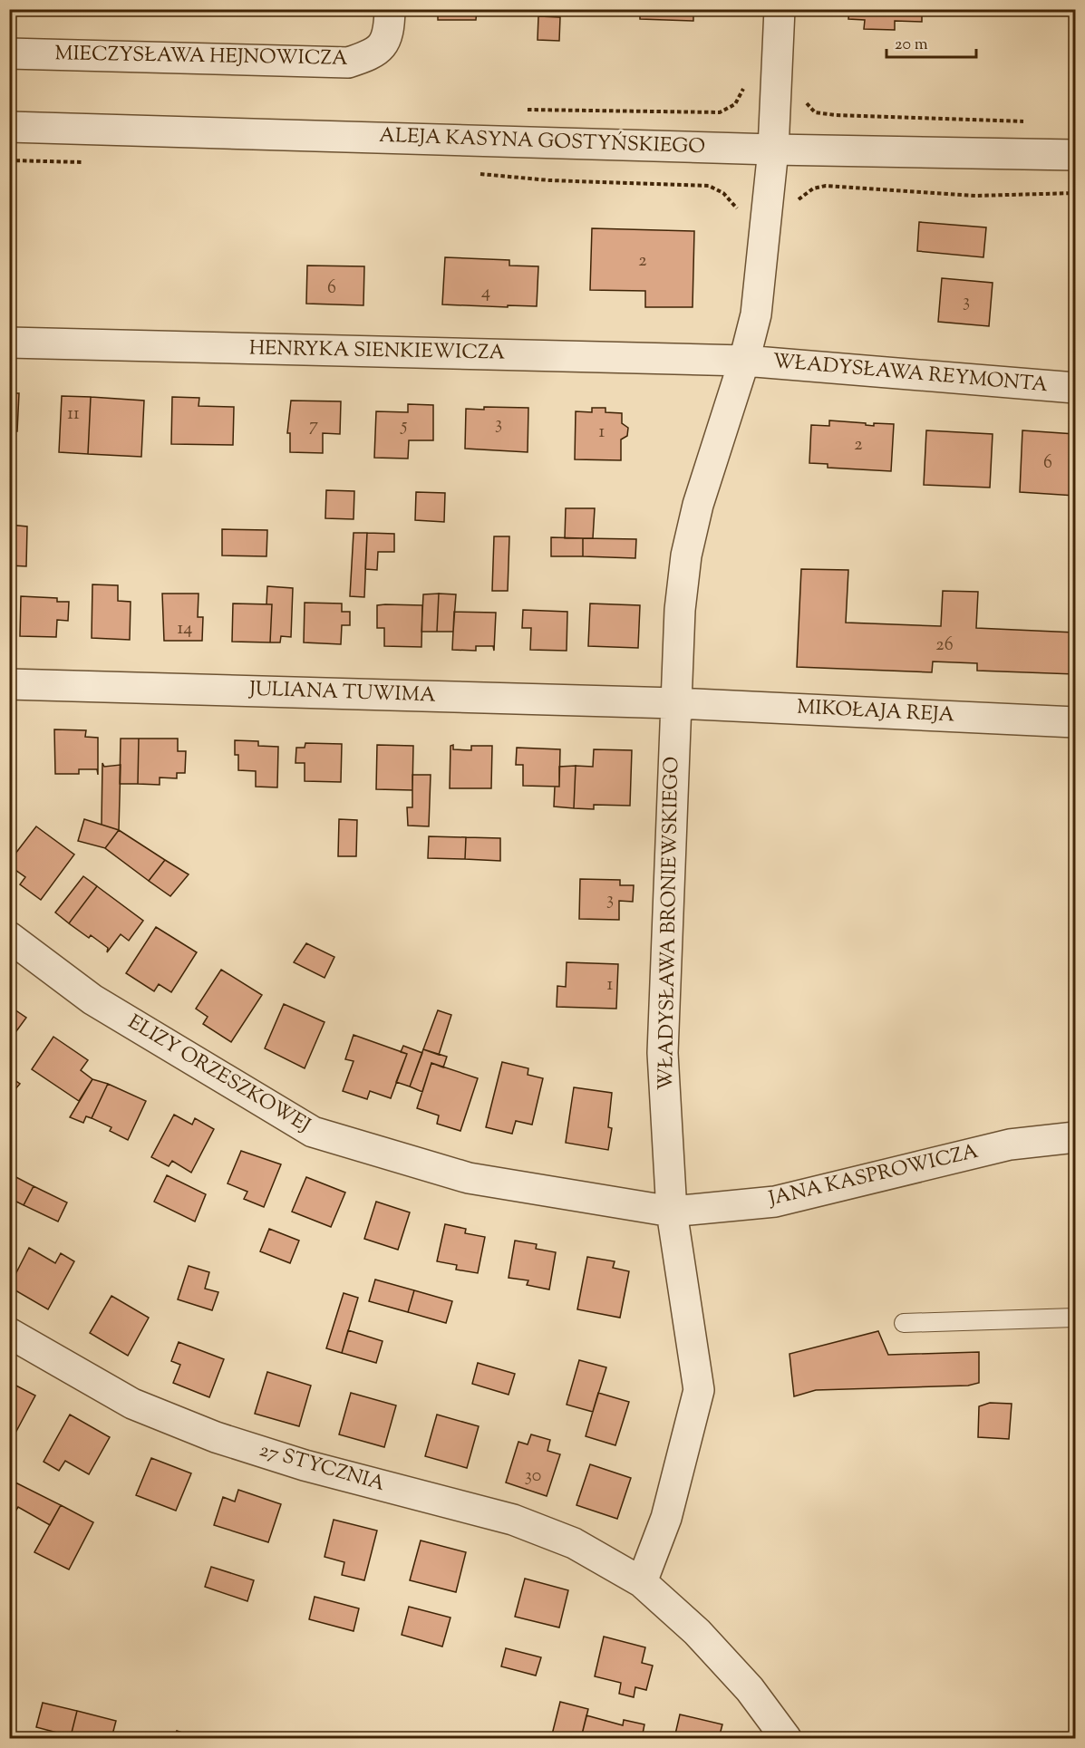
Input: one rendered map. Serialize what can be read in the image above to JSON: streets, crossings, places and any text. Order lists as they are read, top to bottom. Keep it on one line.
{"streets":{"street":["MIECZYSŁAWA HEJNOWICZA","ALEJA KASYNA GOSTYŃSKIEGO","HENRYKA SIENKIEWICZA","WŁADYSŁAWA REYMONTA","JULIANA TUWIMA","MIKOŁAJA REJA","WŁADYSŁAWA BRONIEWSKIEGO","ELIZY ORZESZKOWEJ","JANA KASPROWICZA","27 STYCZNIA"]},"crossings":[["ALEJA KASYNA GOSTYŃSKIEGO","WŁADYSŁAWA BRONIEWSKIEGO"],["HENRYKA SIENKIEWICZA","WŁADYSŁAWA REYMONTA"],["HENRYKA SIENKIEWICZA","WŁADYSŁAWA BRONIEWSKIEGO"],["WŁADYSŁAWA REYMONTA","WŁADYSŁAWA BRONIEWSKIEGO"],["JULIANA TUWIMA","MIKOŁAJA REJA"],["JULIANA TUWIMA","WŁADYSŁAWA BRONIEWSKIEGO"],["MIKOŁAJA REJA","WŁADYSŁAWA BRONIEWSKIEGO"],["WŁADYSŁAWA BRONIEWSKIEGO","ELIZY ORZESZKOWEJ"],["WŁADYSŁAWA BRONIEWSKIEGO","JANA KASPROWICZA"],["WŁADYSŁAWA BRONIEWSKIEGO","27 STYCZNIA"],["ELIZY ORZESZKOWEJ","JANA KASPROWICZA"]],"house_numbers":["2","6","4","3","11","3","7","5","1","2","6","14","26","3","1","30"],"scale_bar":"20 m"}
